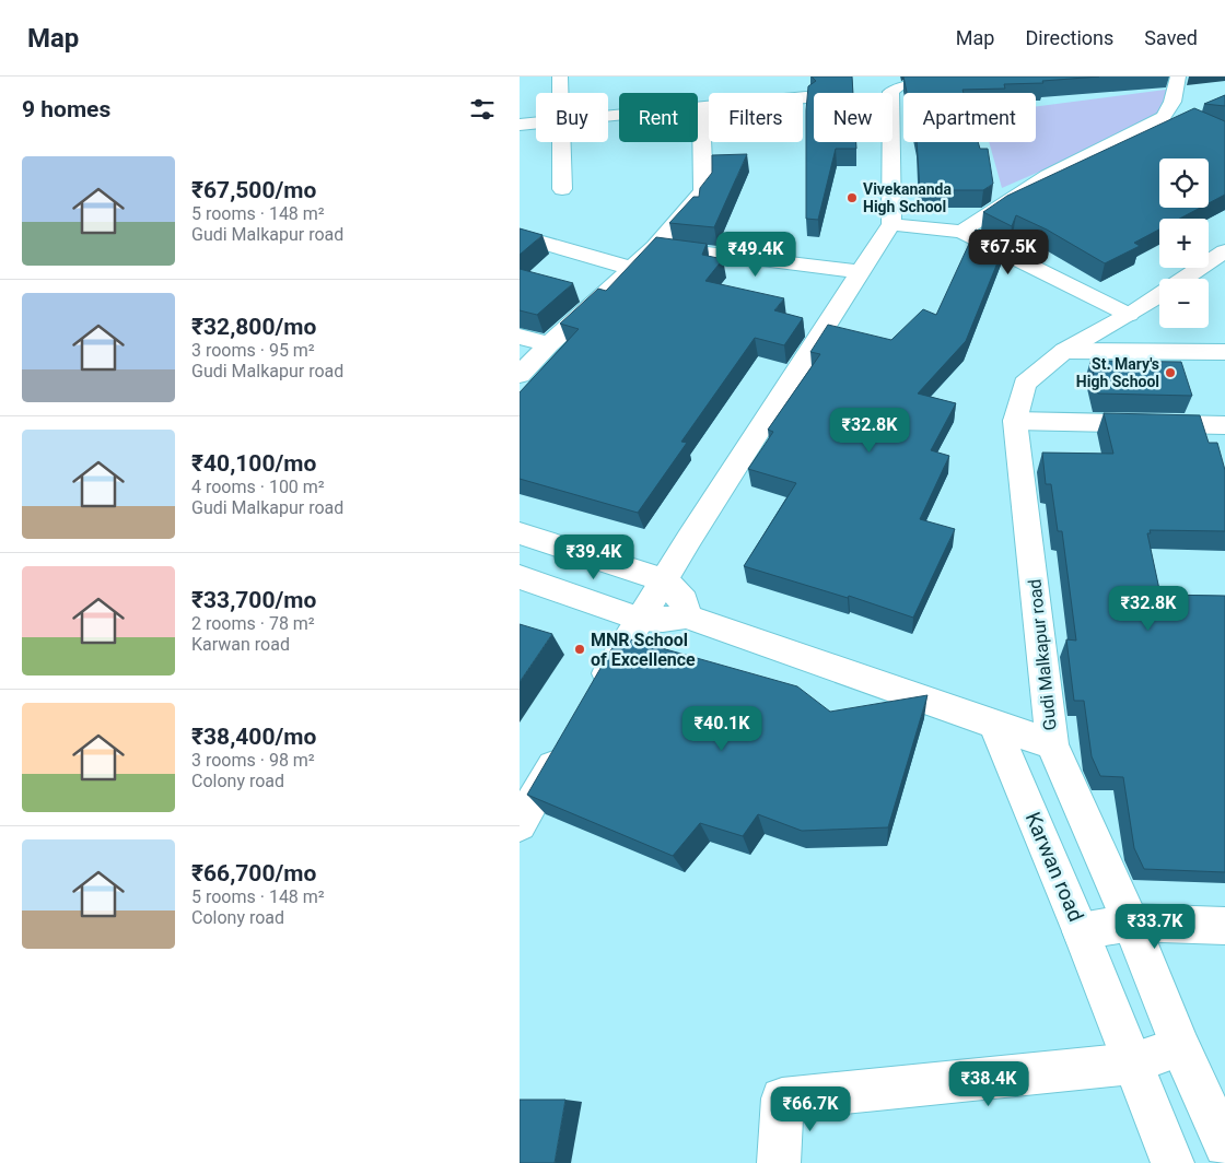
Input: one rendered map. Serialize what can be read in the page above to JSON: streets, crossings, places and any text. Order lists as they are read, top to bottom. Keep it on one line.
{"streets":{"street":["Gudi Malkapur road","Karwan road"]},"crossings":[["Gudi Malkapur road","Karwan road"]],"places":["Vivekananda High School","St. Mary's High School","MNR School of Excellence"],"page":{"header":"Map","nav":["Map","Directions","Saved"],"heading":"9 homes","chip":["Buy","Rent","Filters","New","Apartment"],"list":[{"name":"₹67,500/mo","note":"5 rooms · 148 m² · Gudi Malkapur road"},{"name":"₹32,800/mo","note":"3 rooms · 95 m² · Gudi Malkapur road"},{"name":"₹40,100/mo","note":"4 rooms · 100 m² · Gudi Malkapur road"},{"name":"₹33,700/mo","note":"2 rooms · 78 m² · Karwan road"},{"name":"₹38,400/mo","note":"3 rooms · 98 m² · Colony road"},{"name":"₹66,700/mo","note":"5 rooms · 148 m² · Colony road"}],"map_buttons":["+","−"],"price":["₹67.5K","₹49.4K","₹32.8K","₹39.4K","₹32.8K","₹40.1K","₹33.7K","₹38.4K","₹66.7K"]}}
